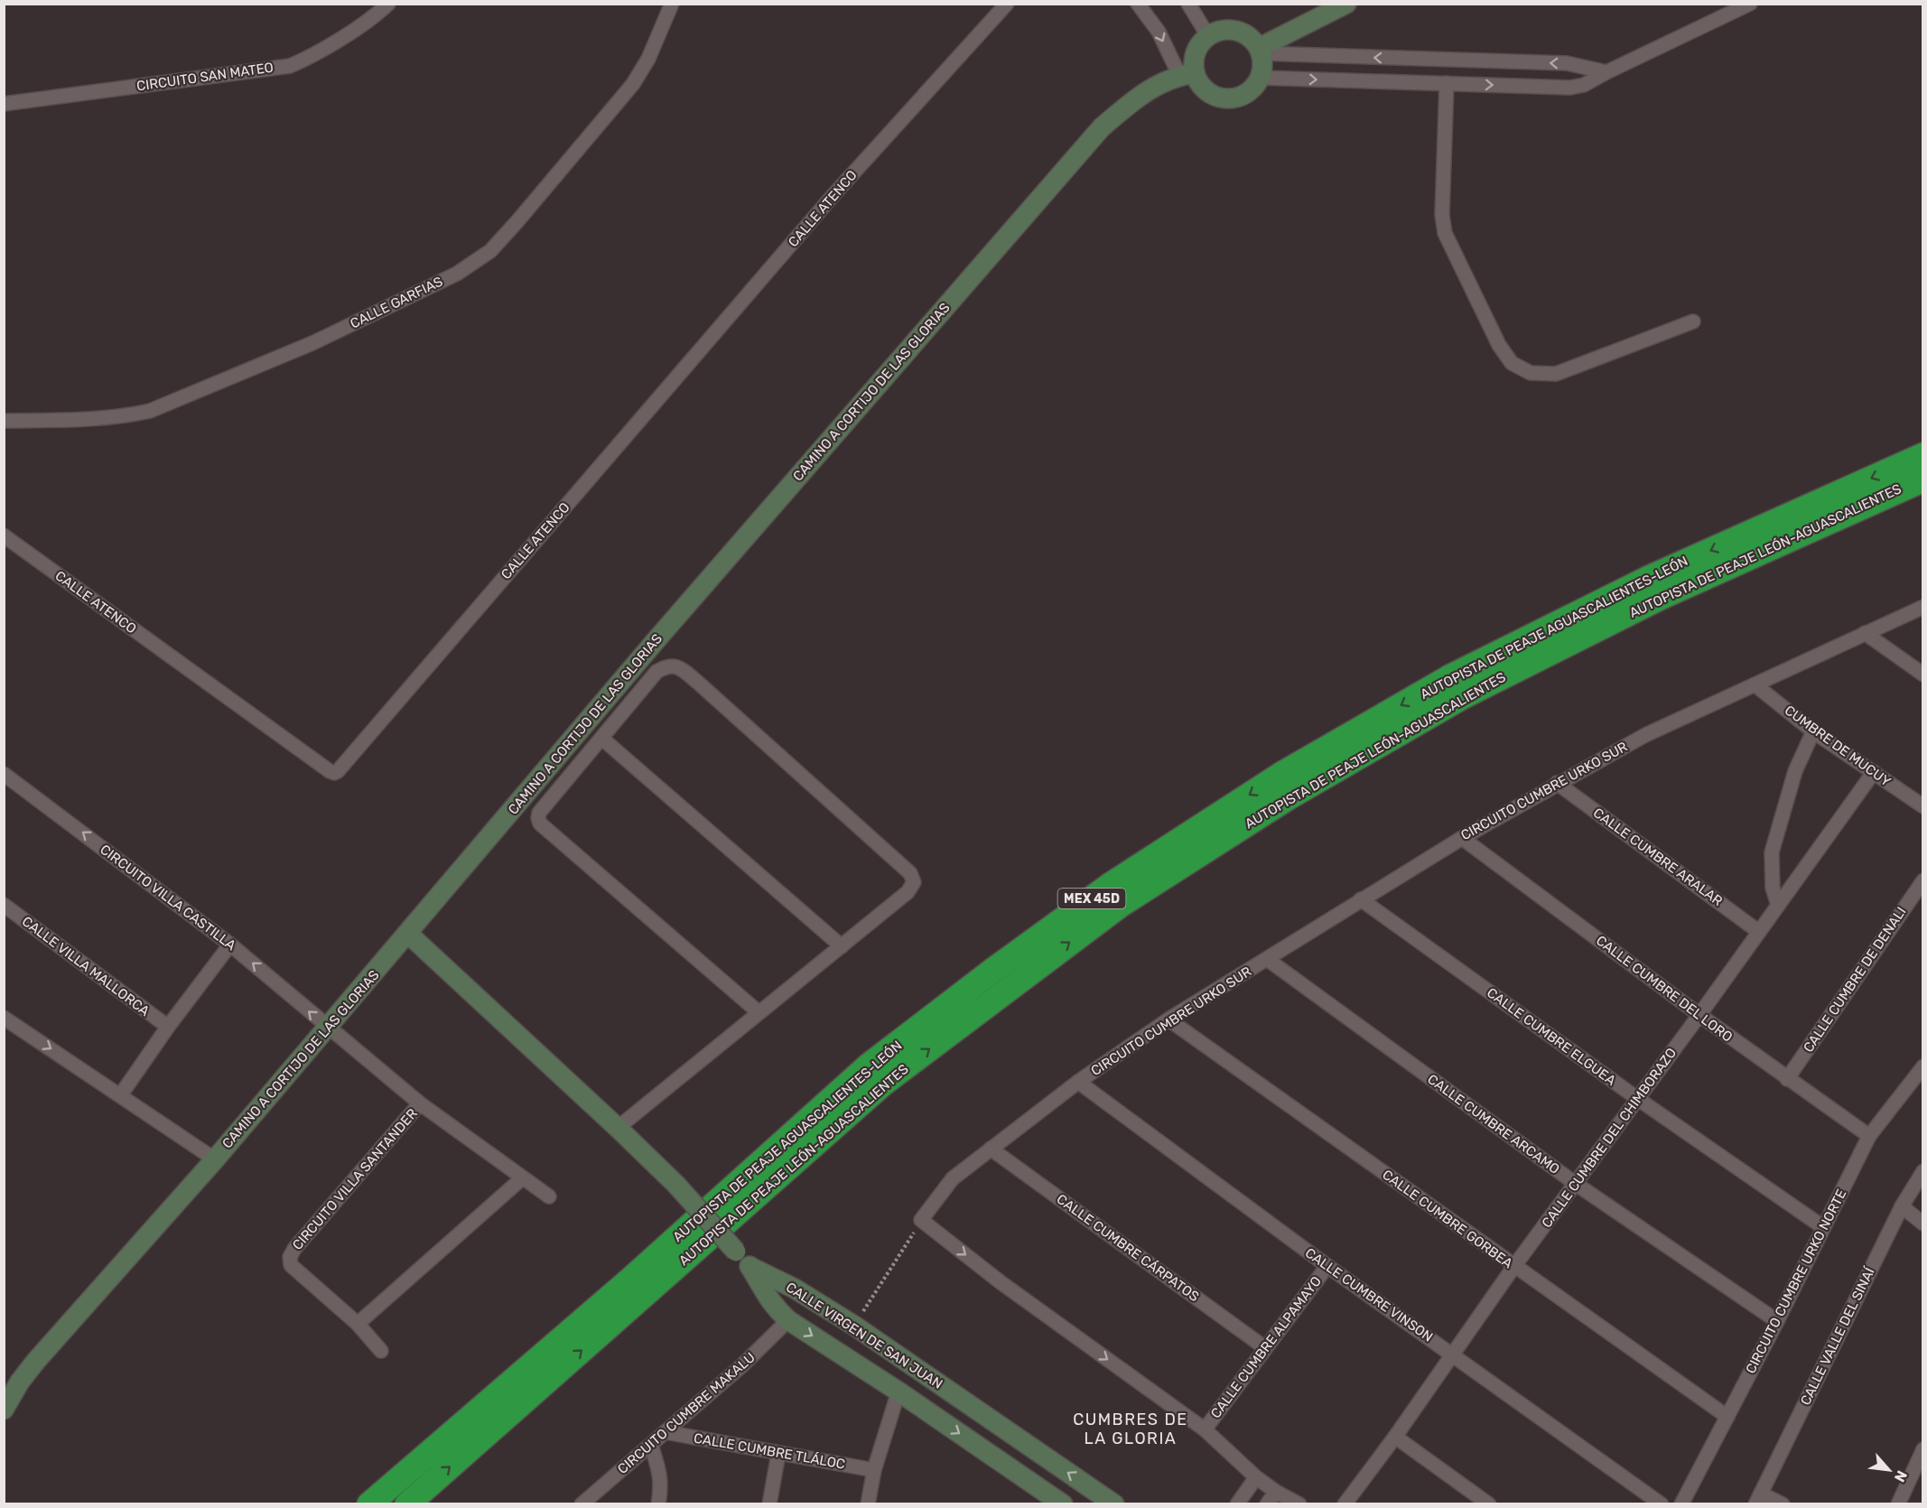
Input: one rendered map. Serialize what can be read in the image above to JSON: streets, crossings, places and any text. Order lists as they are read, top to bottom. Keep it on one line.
{"streets":{"highway":["AUTOPISTA DE PEAJE LEÓN-AGUASCALIENTES","AUTOPISTA DE PEAJE AGUASCALIENTES-LEÓN","MEX 45D"],"street":["CIRCUITO SAN MATEO","CALLE ATENCO","CALLE GARFIAS","CAMINO A CORTIJO DE LAS GLORIAS","CUMBRE DE MUCUY","CIRCUITO CUMBRE URKO SUR","CALLE CUMBRE ARALAR","CIRCUITO VILLA CASTILLA","CALLE VILLA MALLORCA","CALLE CUMBRE DE DENALI","CALLE CUMBRE DEL LORO","CALLE CUMBRE ELGUEA","CALLE CUMBRE ARCAMO","CALLE CUMBRE DEL CHIMBORAZO","CIRCUITO VILLA SANTANDER","CALLE CUMBRE GORBEA","CALLE CUMBRE CÁRPATOS","CIRCUITO CUMBRE URKO NORTE","CALLE CUMBRE VINSON","CALLE VIRGEN DE SAN JUAN","CALLE VALLE DEL SINAÍ","CALLE CUMBRE ALPAMAYO","CIRCUITO CUMBRE MAKALU","CALLE CUMBRE TLÁLOC"]},"crossings":[["CAMINO A CORTIJO DE LAS GLORIAS","CIRCUITO VILLA CASTILLA"],["CAMINO A CORTIJO DE LAS GLORIAS","CIRCUITO VILLA SANTANDER"],["CUMBRE DE MUCUY","CIRCUITO CUMBRE URKO SUR"],["CUMBRE DE MUCUY","CALLE CUMBRE DEL CHIMBORAZO"],["CIRCUITO CUMBRE URKO SUR","CALLE CUMBRE ARALAR"],["CIRCUITO CUMBRE URKO SUR","CALLE CUMBRE DEL LORO"],["CIRCUITO CUMBRE URKO SUR","CALLE CUMBRE ELGUEA"],["CIRCUITO CUMBRE URKO SUR","CALLE CUMBRE ARCAMO"],["CIRCUITO CUMBRE URKO SUR","CALLE CUMBRE GORBEA"],["CIRCUITO CUMBRE URKO SUR","CALLE CUMBRE CÁRPATOS"],["CIRCUITO CUMBRE URKO SUR","CALLE CUMBRE VINSON"],["CALLE CUMBRE ARALAR","CALLE CUMBRE DEL CHIMBORAZO"],["CIRCUITO VILLA CASTILLA","CIRCUITO VILLA SANTANDER"],["CALLE CUMBRE DE DENALI","CALLE CUMBRE DEL LORO"],["CALLE CUMBRE DEL LORO","CALLE CUMBRE DEL CHIMBORAZO"],["CALLE CUMBRE DEL LORO","CIRCUITO CUMBRE URKO NORTE"],["CALLE CUMBRE ELGUEA","CALLE CUMBRE DEL CHIMBORAZO"],["CALLE CUMBRE ELGUEA","CIRCUITO CUMBRE URKO NORTE"],["CALLE CUMBRE ARCAMO","CALLE CUMBRE DEL CHIMBORAZO"],["CALLE CUMBRE ARCAMO","CIRCUITO CUMBRE URKO NORTE"],["CALLE CUMBRE DEL CHIMBORAZO","CALLE CUMBRE GORBEA"],["CALLE CUMBRE DEL CHIMBORAZO","CALLE CUMBRE VINSON"],["CALLE CUMBRE GORBEA","CIRCUITO CUMBRE URKO NORTE"],["CALLE CUMBRE CÁRPATOS","CALLE CUMBRE ALPAMAYO"],["CALLE CUMBRE VINSON","CALLE CUMBRE ALPAMAYO"],["CALLE VIRGEN DE SAN JUAN","CIRCUITO CUMBRE MAKALU"],["CIRCUITO CUMBRE MAKALU","CALLE CUMBRE TLÁLOC"]],"one_way":["AUTOPISTA DE PEAJE LEÓN-AGUASCALIENTES","AUTOPISTA DE PEAJE AGUASCALIENTES-LEÓN","CIRCUITO VILLA CASTILLA"],"districts":["CUMBRES DE LA GLORIA"],"north":"bottom right"}
